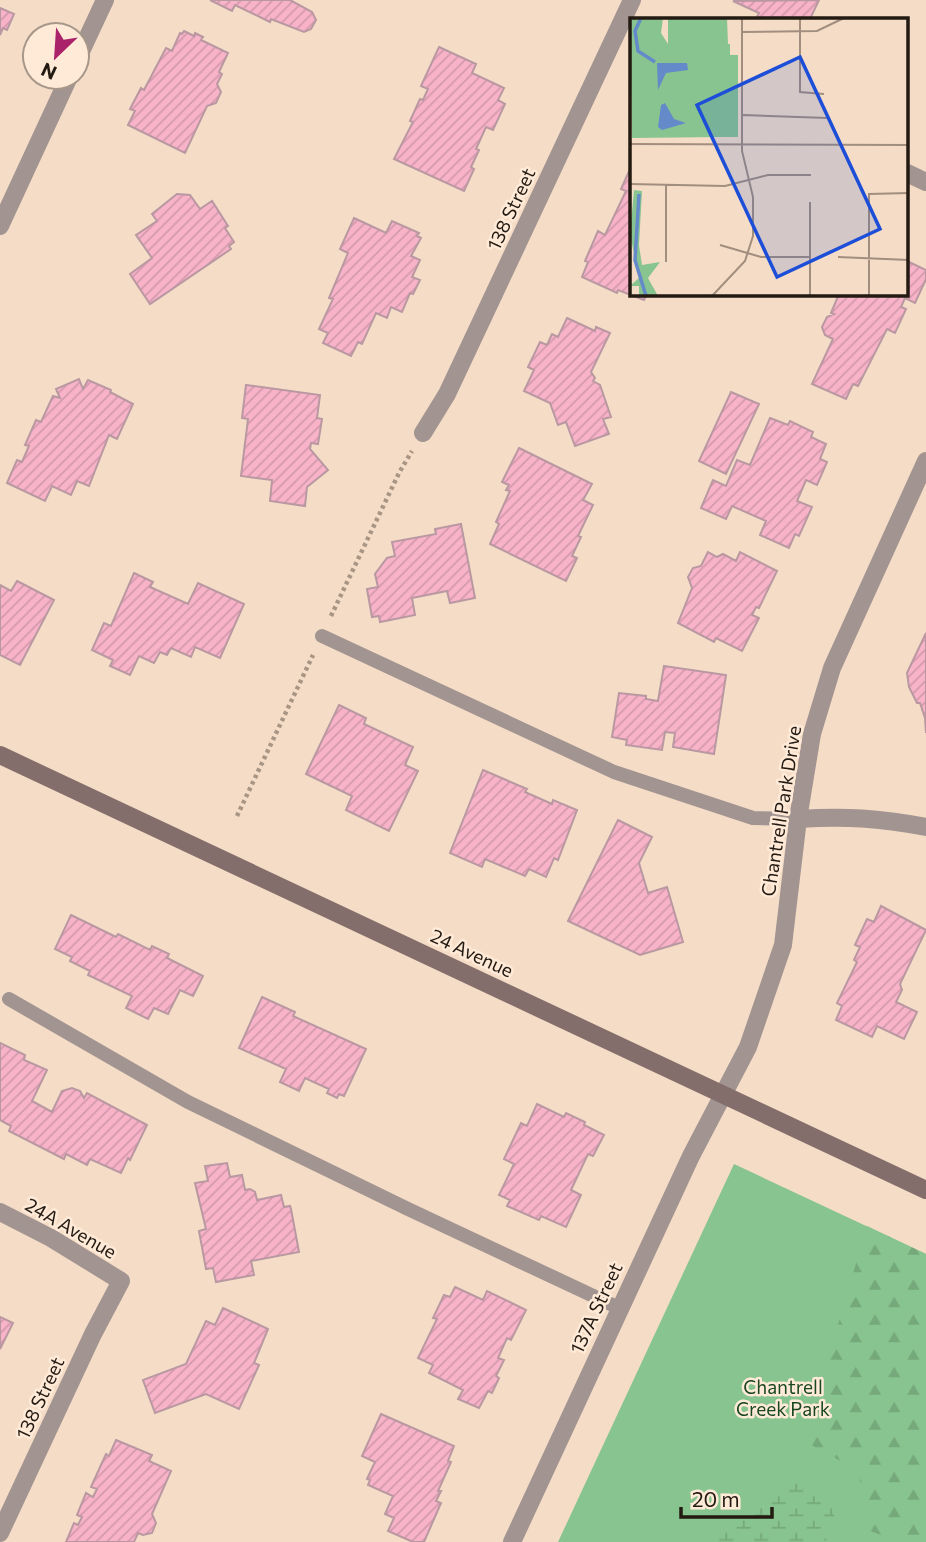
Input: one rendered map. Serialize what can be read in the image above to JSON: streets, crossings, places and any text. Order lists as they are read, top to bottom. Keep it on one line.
{"streets":{"main road":["24 Avenue"],"street":["138 Street","Chantrell Park Drive","24A Avenue","137A Street"]},"crossings":[["138 Street","24A Avenue"],["Chantrell Park Drive","24 Avenue"],["Chantrell Park Drive","137A Street"],["24 Avenue","137A Street"]],"parks":["Chantrell Creek Park"],"scale_bar":"20 m","north":"bottom left"}
